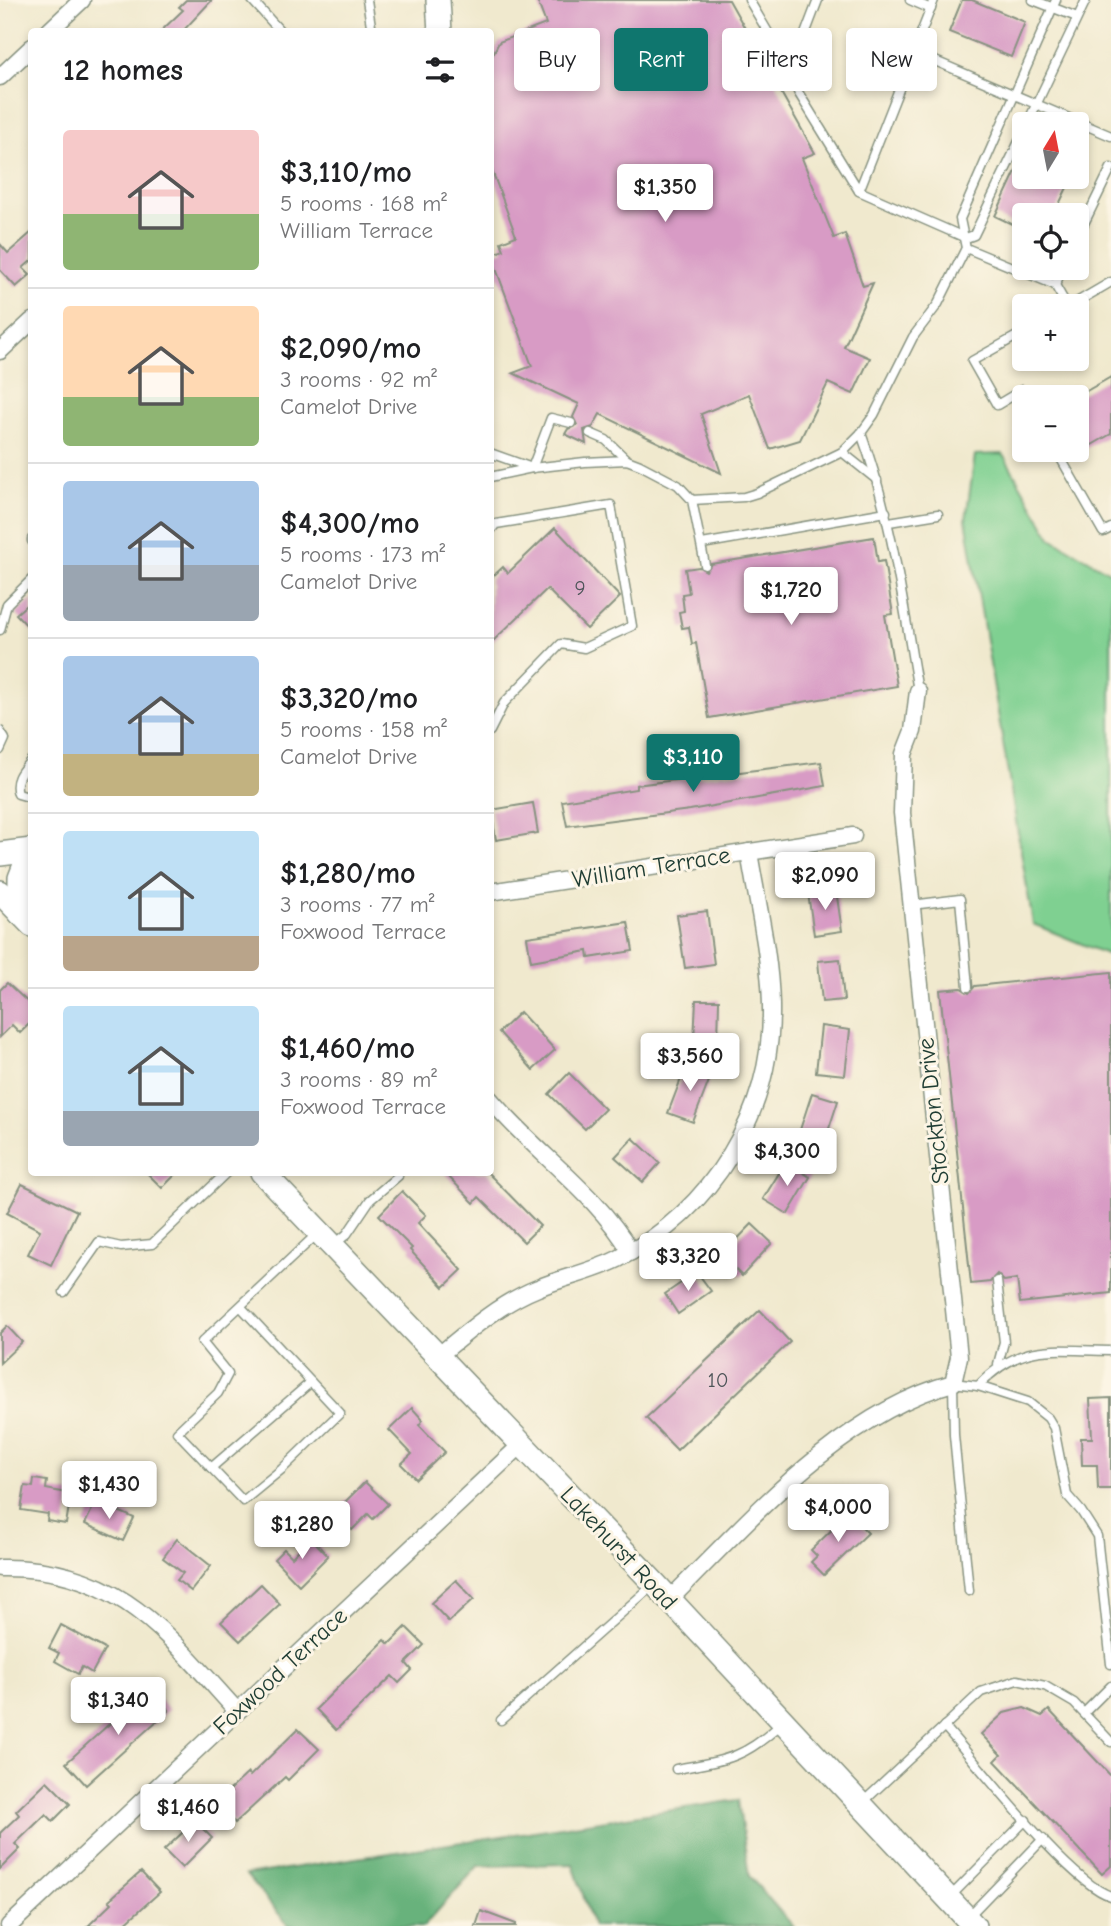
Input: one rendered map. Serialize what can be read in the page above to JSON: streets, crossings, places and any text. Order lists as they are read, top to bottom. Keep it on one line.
{"streets":{"main road":["Lakehurst Road"],"street":["William Terrace","Stockton Drive","Foxwood Terrace"]},"crossings":[["Lakehurst Road","Foxwood Terrace"]],"house_numbers":["9","10"],"north":"top","page":{"chip":["Buy","Rent","Filters","New"],"heading":"12 homes","map_buttons":["+","−"],"list":[{"name":"$3,110/mo","note":"5 rooms · 168 m² · William Terrace"},{"name":"$2,090/mo","note":"3 rooms · 92 m² · Camelot Drive"},{"name":"$4,300/mo","note":"5 rooms · 173 m² · Camelot Drive"},{"name":"$3,320/mo","note":"5 rooms · 158 m² · Camelot Drive"},{"name":"$1,280/mo","note":"3 rooms · 77 m² · Foxwood Terrace"},{"name":"$1,460/mo","note":"3 rooms · 89 m² · Foxwood Terrace"}],"price":["$1,350","$1,720","$3,110","$2,090","$3,560","$4,300","$3,320","$1,430","$4,000","$1,280","$1,340","$1,460"]}}
